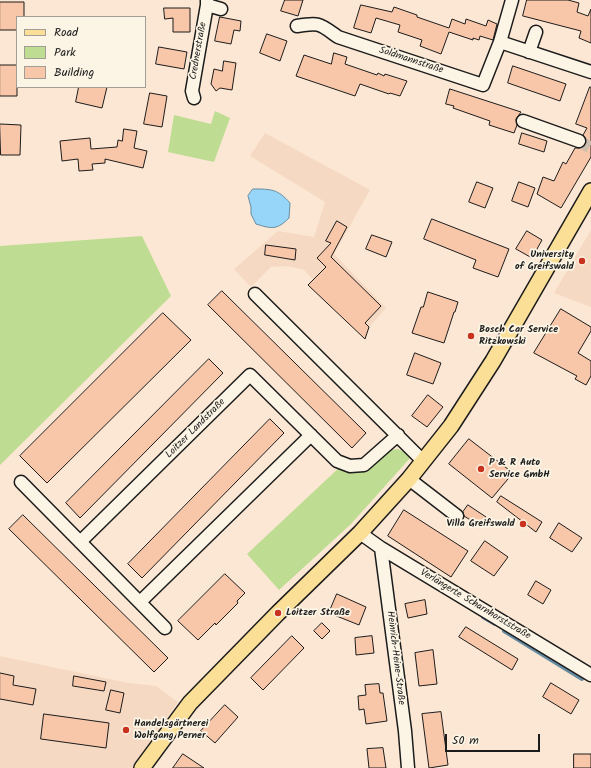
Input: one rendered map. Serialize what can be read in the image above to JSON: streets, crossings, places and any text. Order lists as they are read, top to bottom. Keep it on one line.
{"streets":{"street":["Crednerstraße","Soldmannstraße","Loitzer Landstraße","Verlängerte Scharnhorststraße","Heinrich-Heine-Straße"]},"crossings":[["Verlängerte Scharnhorststraße","Heinrich-Heine-Straße"]],"places":["University of Greifswald","Bosch Car Service Ritzkowski","P & R Auto Service GmbH","Villa Greifswald","Loitzer Straße","Handelsgärtnerei Wolfgang Perner"],"legend":["Road","Park","Building"],"scale_bar":"50 m"}
